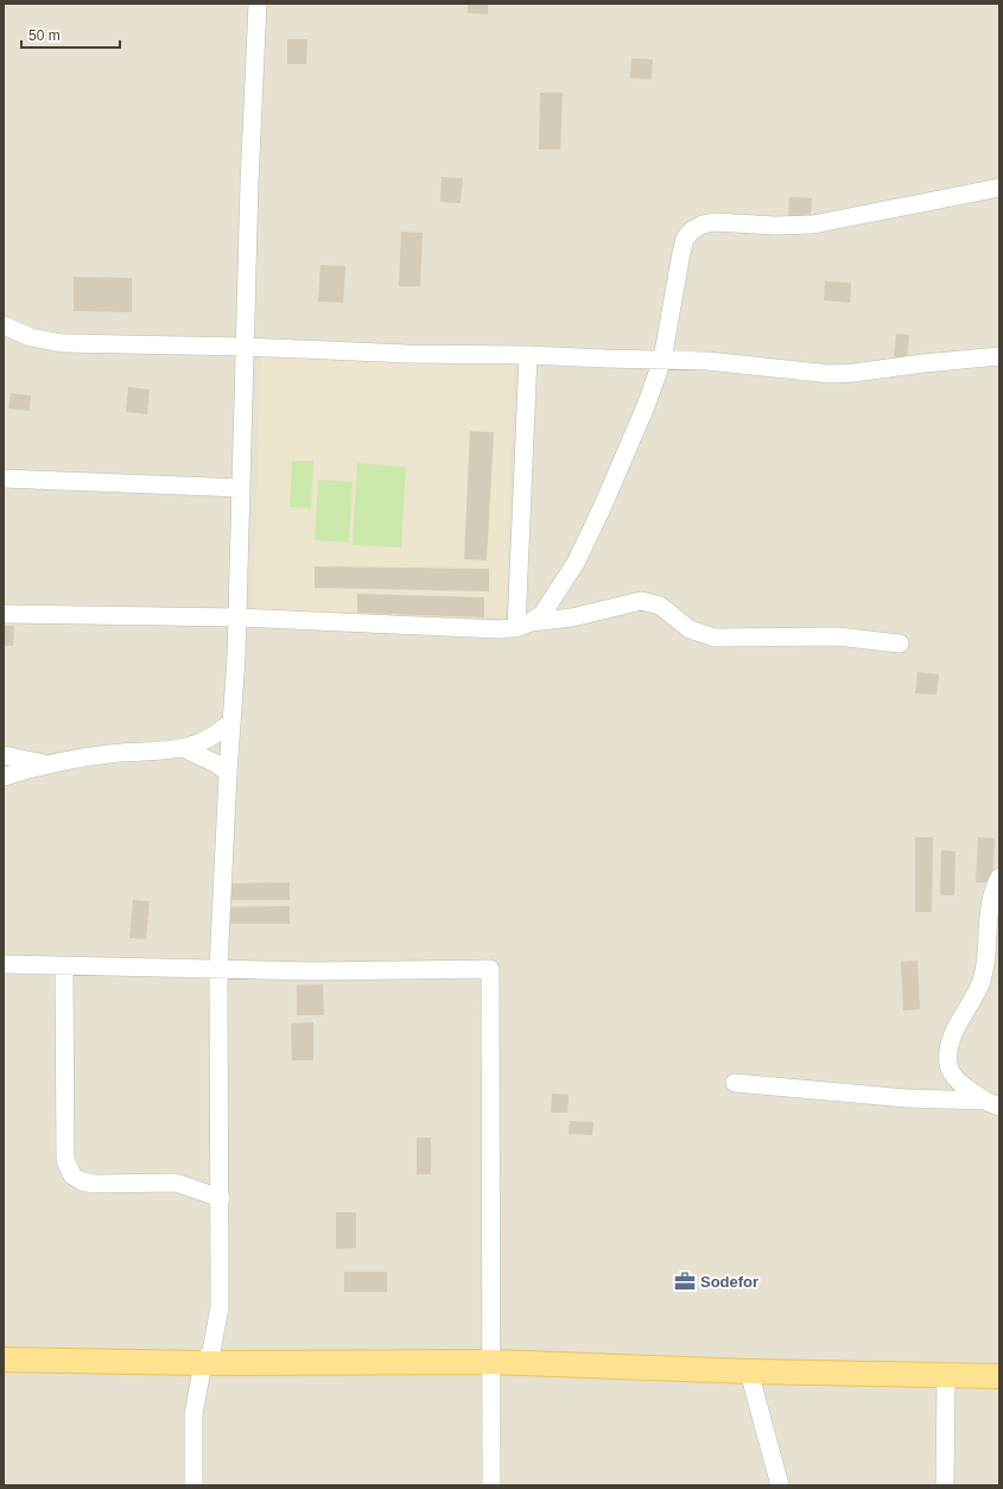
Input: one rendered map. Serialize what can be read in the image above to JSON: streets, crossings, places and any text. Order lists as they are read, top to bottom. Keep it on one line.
{"places":{"office":["Sodefor"]},"scale_bar":"50 m"}
